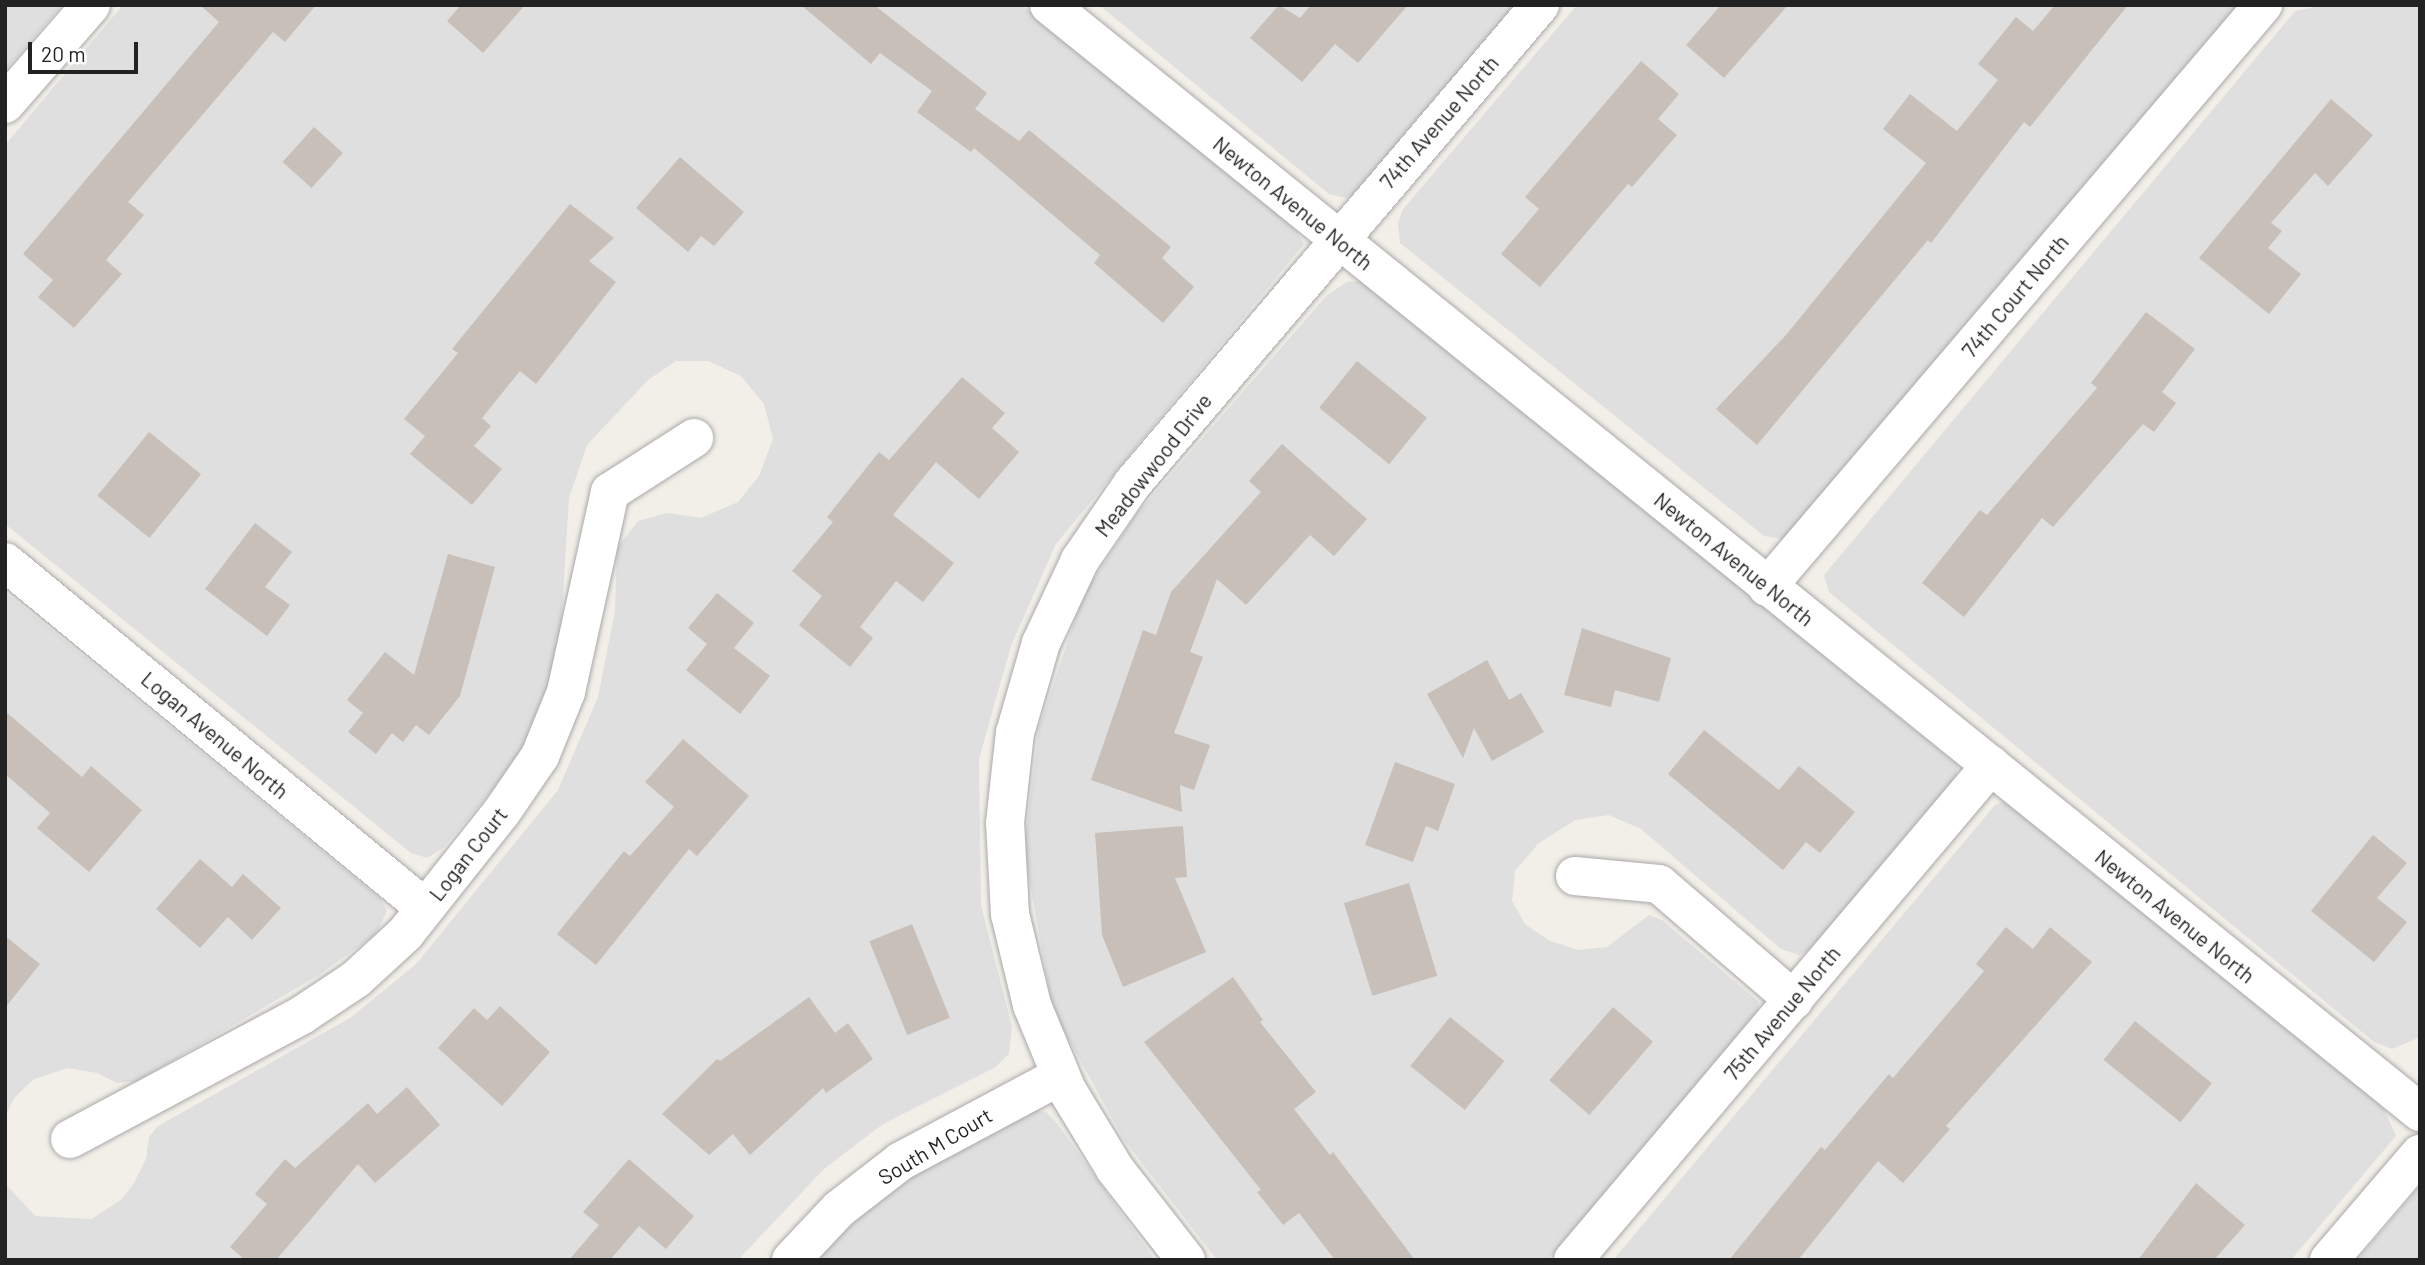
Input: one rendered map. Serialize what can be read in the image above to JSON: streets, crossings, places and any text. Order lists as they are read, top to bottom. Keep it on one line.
{"streets":{"street":["74th Avenue North","Newton Avenue North","74th Court North","Meadowwood Drive","Logan Avenue North","Logan Court","75th Avenue North","South M Court"]},"crossings":[["74th Avenue North","Newton Avenue North"],["74th Avenue North","Meadowwood Drive"],["Newton Avenue North","74th Court North"],["Newton Avenue North","Meadowwood Drive"],["Newton Avenue North","75th Avenue North"],["Meadowwood Drive","South M Court"],["Logan Avenue North","Logan Court"]],"scale_bar":"20 m"}
